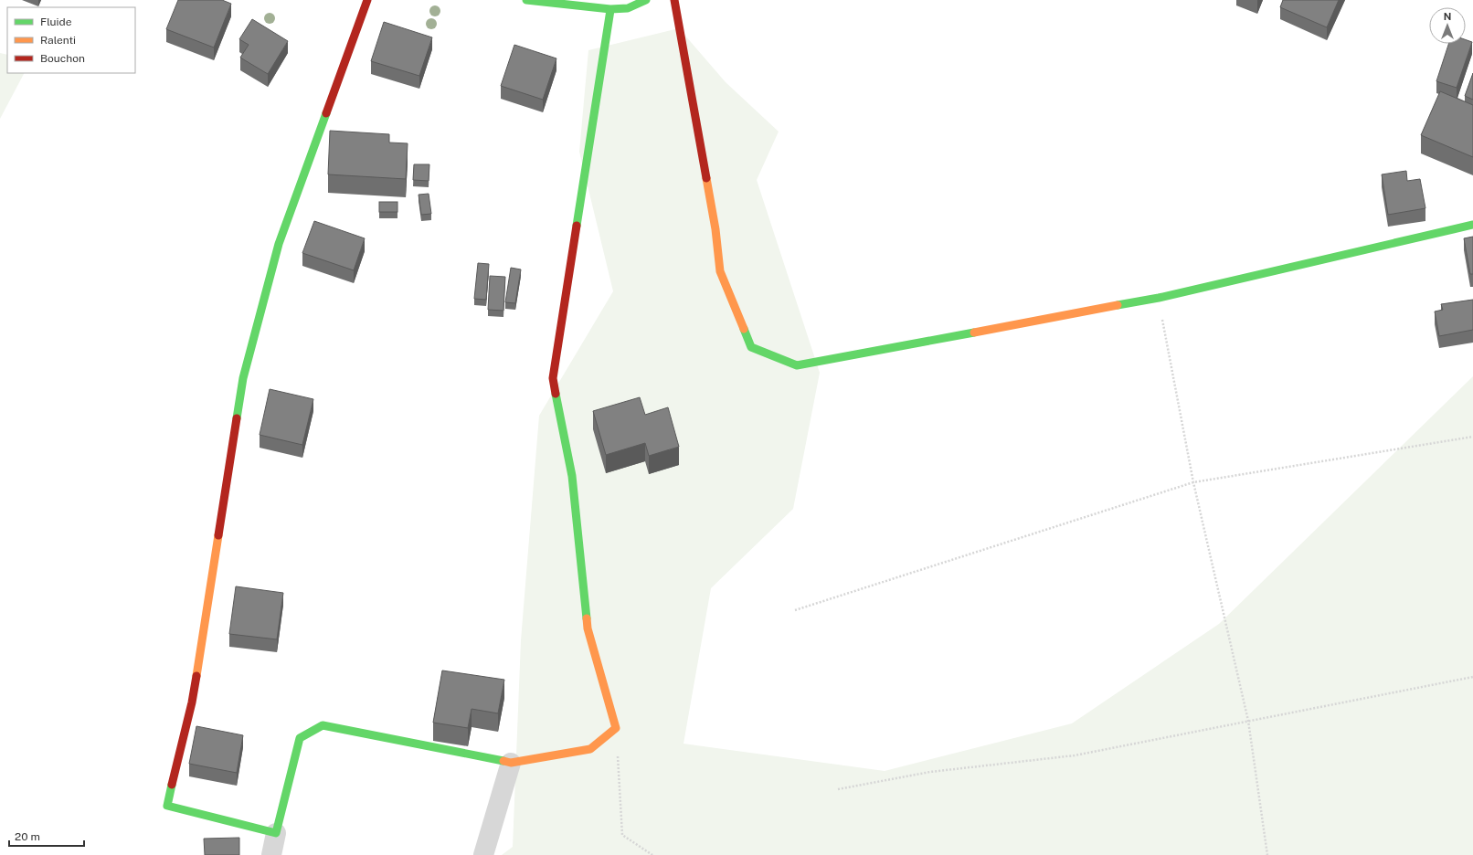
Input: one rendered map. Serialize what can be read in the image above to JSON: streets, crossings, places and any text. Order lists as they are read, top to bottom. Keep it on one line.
{"legend":["Fluide","Ralenti","Bouchon"],"scale_bar":"20 m","north":"top"}
